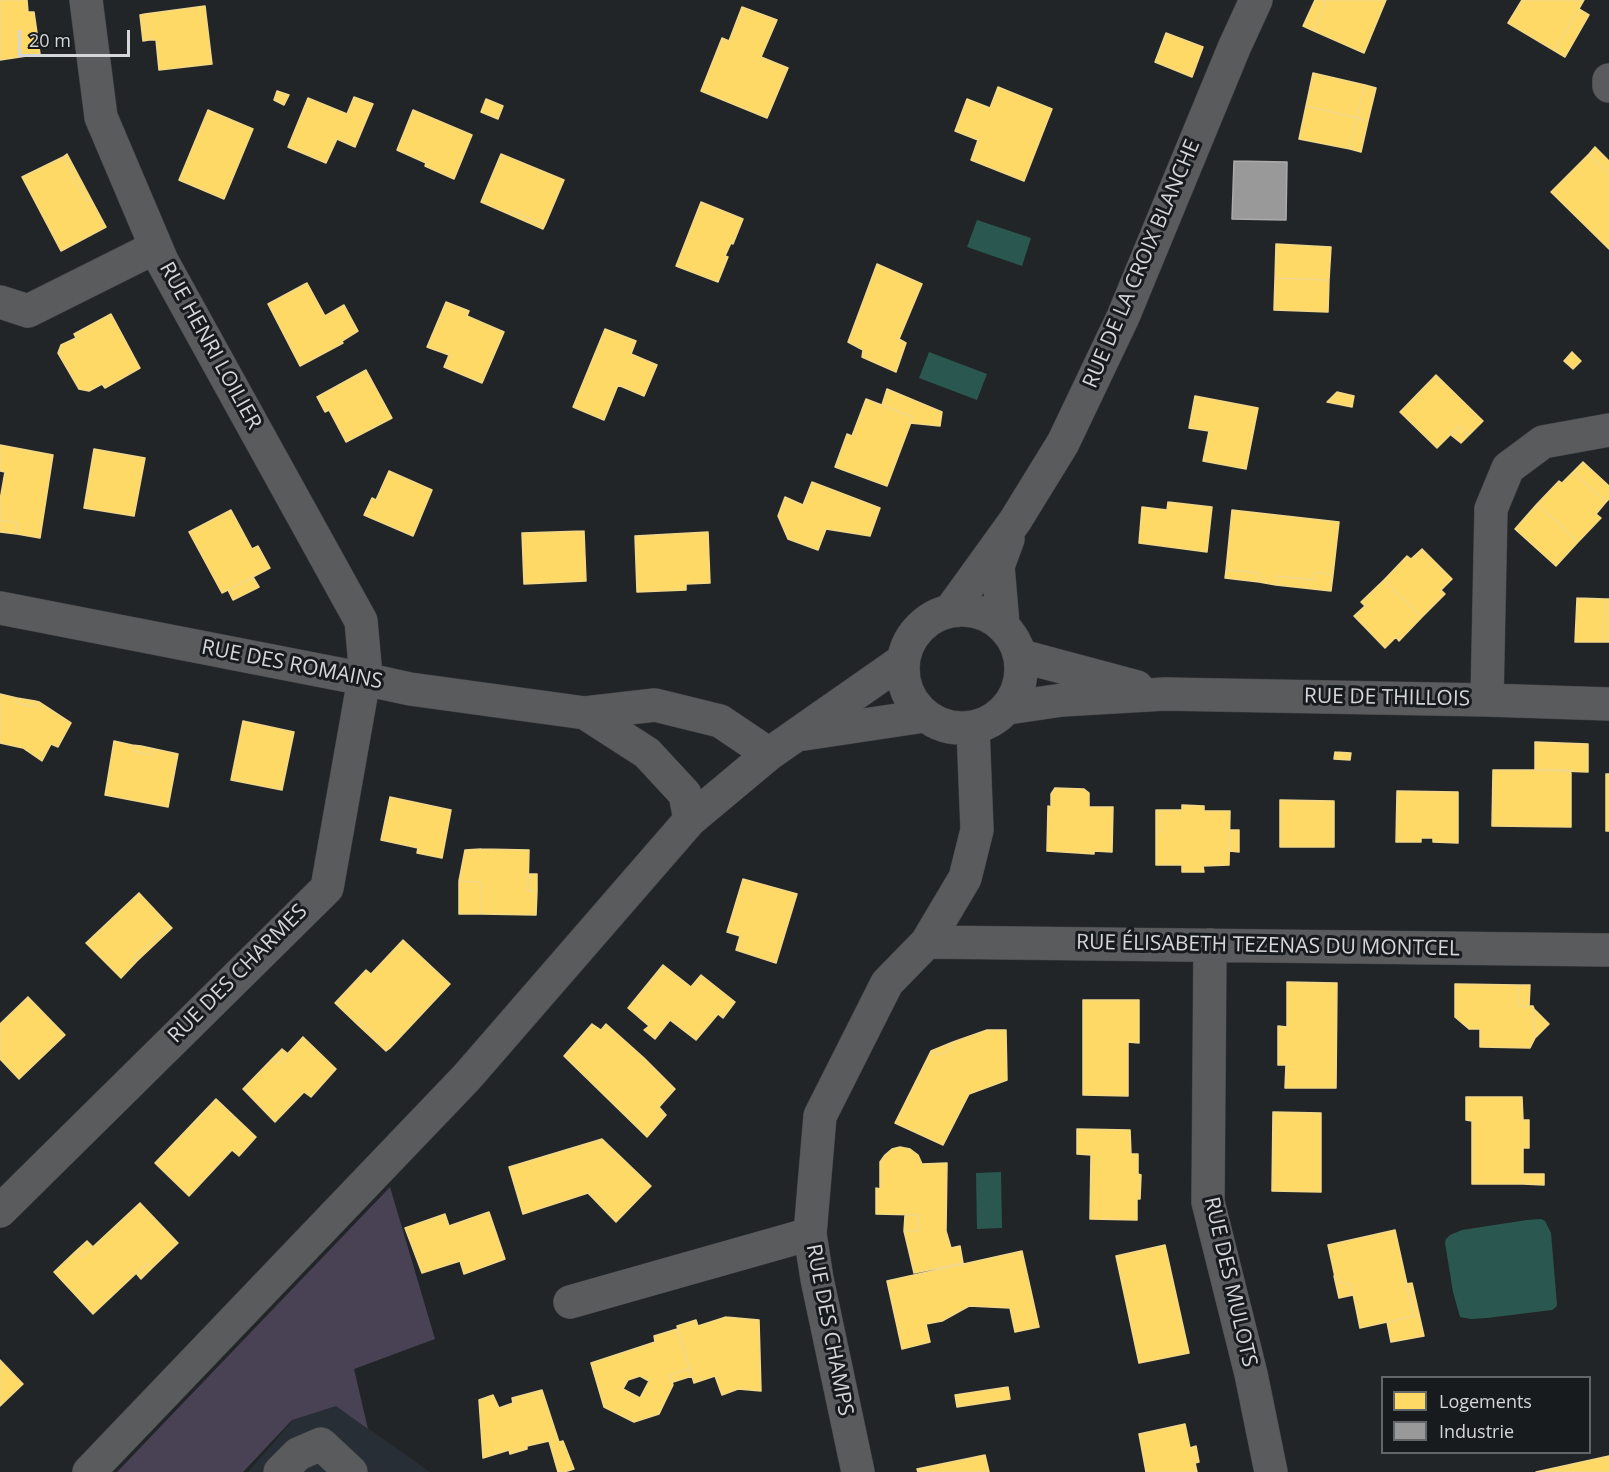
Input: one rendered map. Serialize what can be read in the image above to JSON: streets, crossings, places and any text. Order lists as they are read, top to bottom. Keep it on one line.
{"streets":{"street":["RUE DE LA CROIX BLANCHE","RUE HENRI LOILIER","RUE DES ROMAINS","RUE DE THILLOIS","RUE ÉLISABETH TEZENAS DU MONTCEL","RUE DES CHARMES","RUE DES MULOTS","RUE DES CHAMPS"]},"crossings":[["RUE DE LA CROIX BLANCHE","RUE DE THILLOIS"],["RUE DE LA CROIX BLANCHE","RUE DES CHAMPS"],["RUE HENRI LOILIER","RUE DES ROMAINS"],["RUE HENRI LOILIER","RUE DES CHARMES"],["RUE DES ROMAINS","RUE DES CHARMES"],["RUE DE THILLOIS","RUE DES CHAMPS"],["RUE ÉLISABETH TEZENAS DU MONTCEL","RUE DES MULOTS"],["RUE ÉLISABETH TEZENAS DU MONTCEL","RUE DES CHAMPS"]],"legend":["Logements","Industrie"],"scale_bar":"20 m"}
